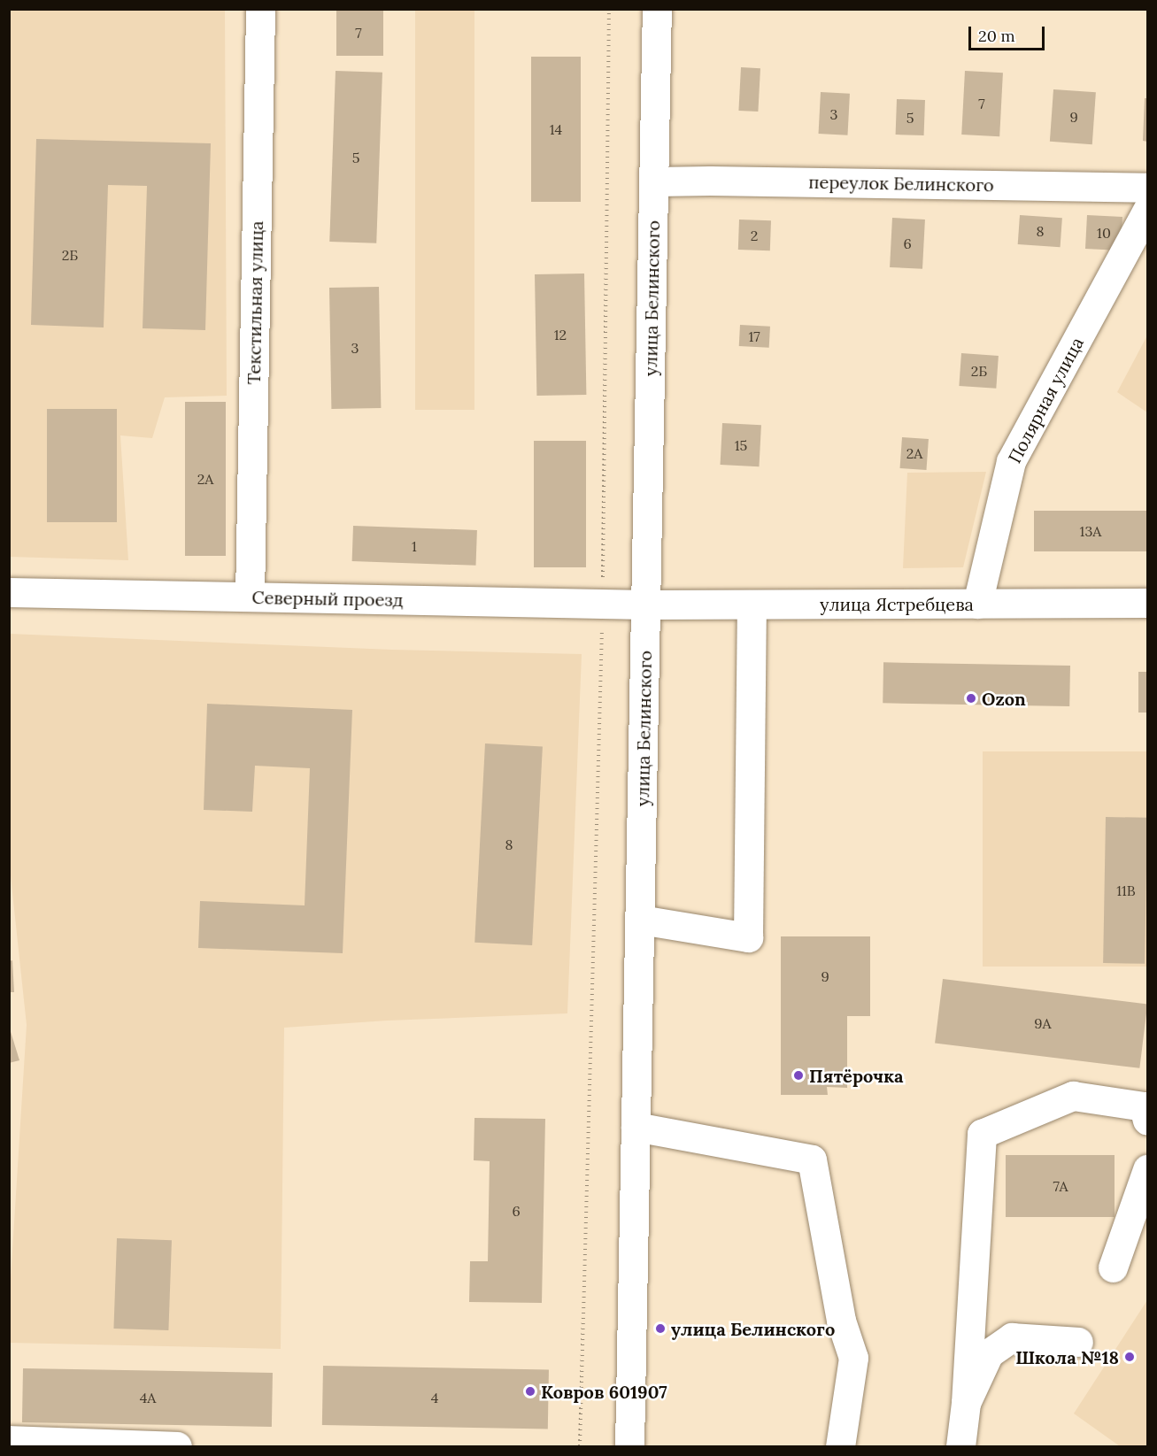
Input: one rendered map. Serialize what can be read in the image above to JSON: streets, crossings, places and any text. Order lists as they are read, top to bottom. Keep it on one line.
{"streets":{"street":["переулок Белинского","улица Белинского","Текстильная улица","Полярная улица","Северный проезд","улица Ястребцева"]},"crossings":[["переулок Белинского","улица Белинского"],["улица Белинского","Северный проезд"],["улица Белинского","улица Ястребцева"],["Текстильная улица","Северный проезд"],["Полярная улица","улица Ястребцева"],["Северный проезд","улица Ястребцева"]],"places":["Ozon","Пятёрочка","улица Белинского","Школа №18","Ковров 601907"],"house_numbers":["7","7","3","9","5","14","5","8","10","2","6","2Б","12","17","3","2Б","15","2А","2А","13А","1","8","11В","9","9А","7А","6","4А","4"],"scale_bar":"20 m"}
